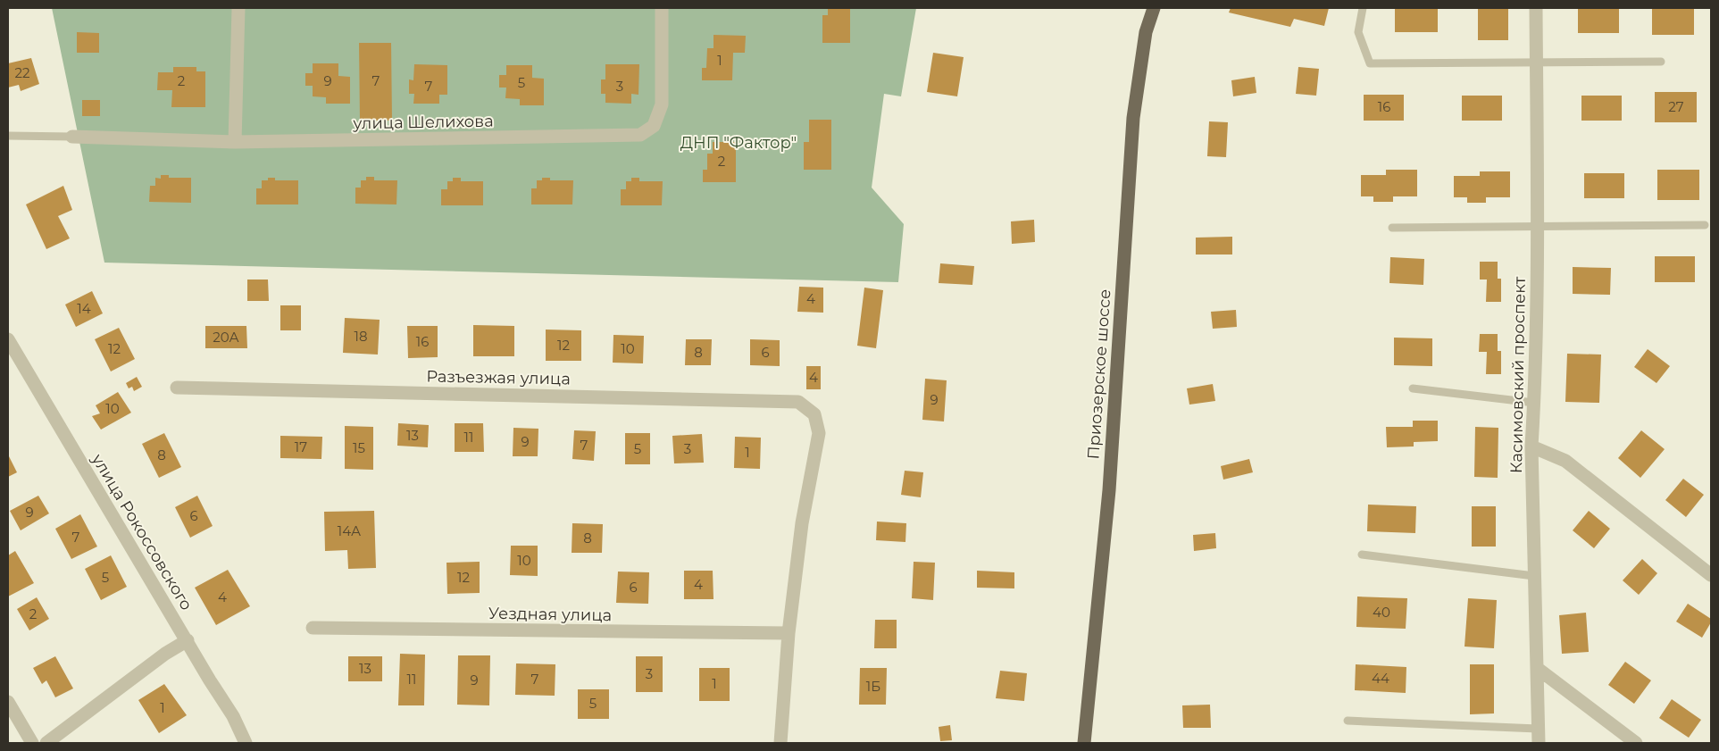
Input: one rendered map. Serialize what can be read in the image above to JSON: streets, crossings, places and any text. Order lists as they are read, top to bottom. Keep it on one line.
{"streets":{"main road":["Приозерское шоссе"],"street":["улица Шелихова","Касимовский проспект","Разъезжая улица","улица Рокоссовского","Уездная улица"]},"crossings":[["Разъезжая улица","Уездная улица"]],"parks":["ДНП \"Фактор\""],"house_numbers":["1","22","2","9","7","5","7","3","16","27","2","4","14","18","20А","16","12","12","10","8","6","4","9","10","13","11","9","7","17","15","5","3","1","8","9","6","14А","7","8","10","5","12","4","6","4","40","2","13","3","44","11","7","9","1","1Б","5","1"]}
